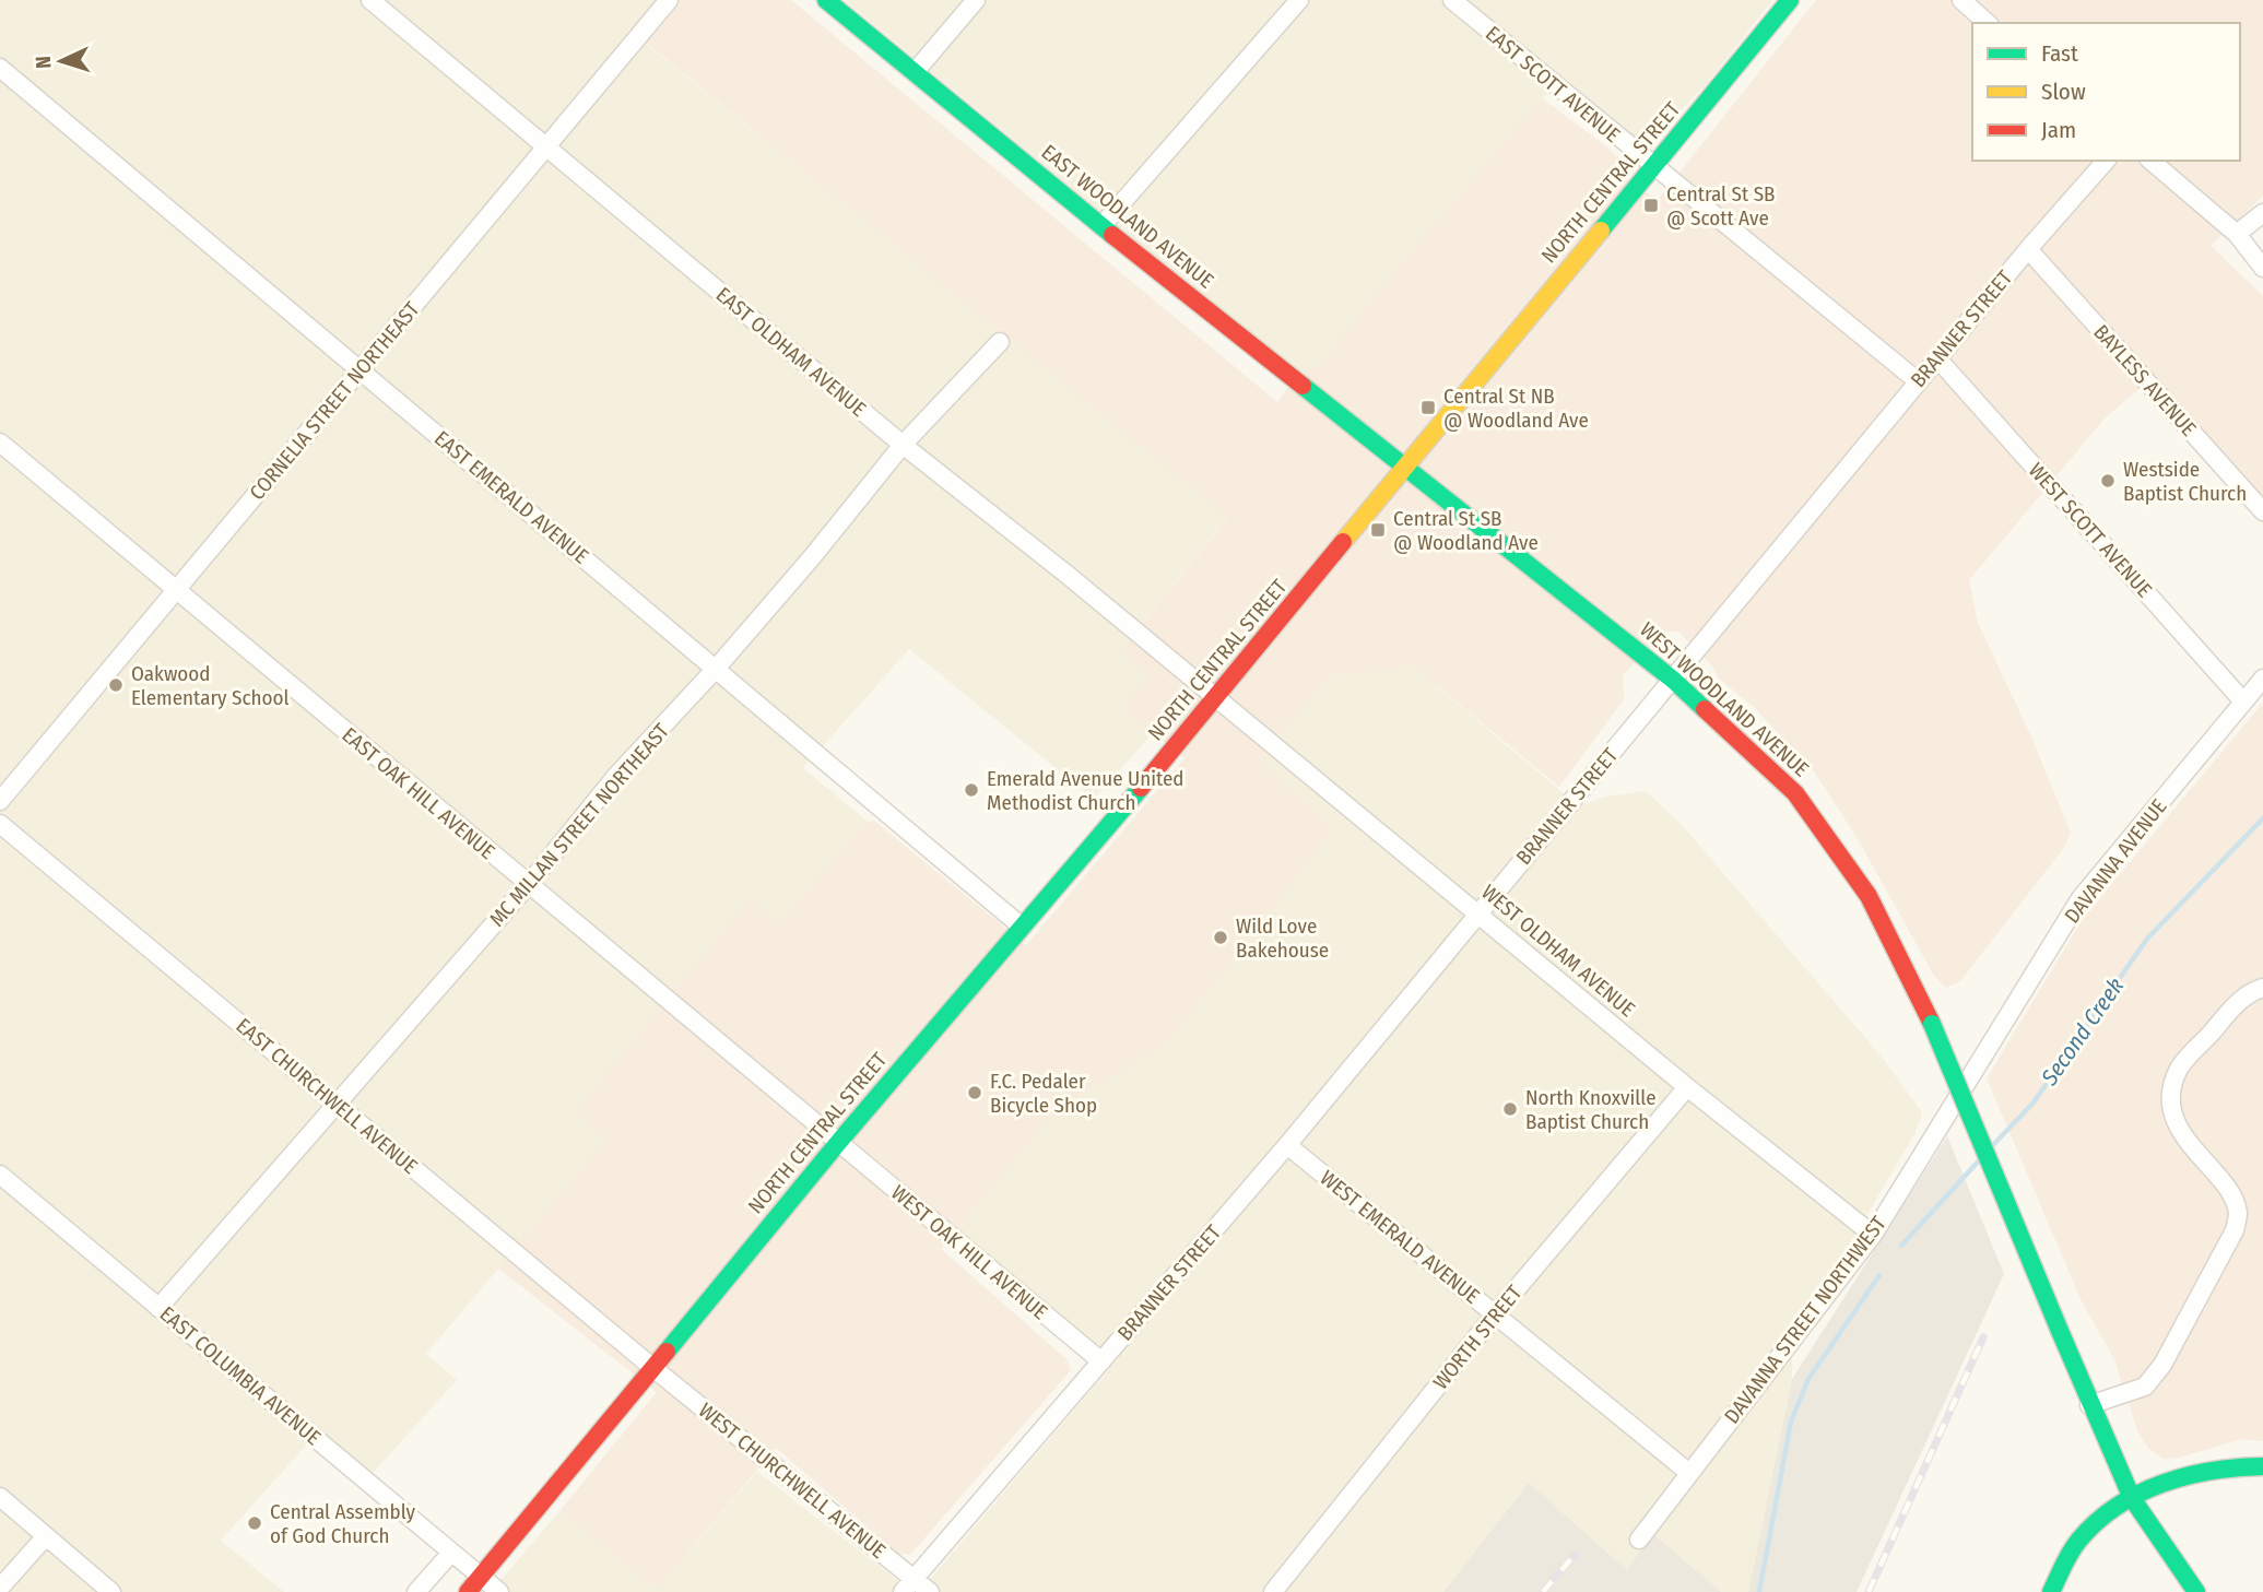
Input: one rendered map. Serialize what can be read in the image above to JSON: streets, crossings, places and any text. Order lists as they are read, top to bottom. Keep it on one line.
{"streets":{"main road":["NORTH CENTRAL STREET","EAST WOODLAND AVENUE","WEST WOODLAND AVENUE"],"street":["EAST SCOTT AVENUE","BRANNER STREET","EAST OLDHAM AVENUE","BAYLESS AVENUE","CORNELIA STREET NORTHEAST","EAST EMERALD AVENUE","WEST SCOTT AVENUE","EAST OAK HILL AVENUE","MC MILLAN STREET NORTHEAST","DAVANNA AVENUE","WEST OLDHAM AVENUE","EAST CHURCHWELL AVENUE","WEST EMERALD AVENUE","WEST OAK HILL AVENUE","DAVANNA STREET NORTHWEST","WORTH STREET","EAST COLUMBIA AVENUE","WEST CHURCHWELL AVENUE"]},"crossings":[["EAST SCOTT AVENUE","NORTH CENTRAL STREET"],["NORTH CENTRAL STREET","EAST WOODLAND AVENUE"],["NORTH CENTRAL STREET","EAST OLDHAM AVENUE"],["NORTH CENTRAL STREET","EAST EMERALD AVENUE"],["NORTH CENTRAL STREET","WEST WOODLAND AVENUE"],["NORTH CENTRAL STREET","EAST OAK HILL AVENUE"],["NORTH CENTRAL STREET","WEST OLDHAM AVENUE"],["NORTH CENTRAL STREET","EAST CHURCHWELL AVENUE"],["NORTH CENTRAL STREET","WEST OAK HILL AVENUE"],["NORTH CENTRAL STREET","EAST COLUMBIA AVENUE"],["NORTH CENTRAL STREET","WEST CHURCHWELL AVENUE"],["EAST WOODLAND AVENUE","WEST WOODLAND AVENUE"],["BRANNER STREET","BAYLESS AVENUE"],["BRANNER STREET","WEST SCOTT AVENUE"],["BRANNER STREET","WEST WOODLAND AVENUE"],["BRANNER STREET","WEST OLDHAM AVENUE"],["BRANNER STREET","WEST EMERALD AVENUE"],["BRANNER STREET","WEST OAK HILL AVENUE"],["BRANNER STREET","WEST CHURCHWELL AVENUE"],["EAST OLDHAM AVENUE","CORNELIA STREET NORTHEAST"],["EAST OLDHAM AVENUE","MC MILLAN STREET NORTHEAST"],["EAST OLDHAM AVENUE","WEST OLDHAM AVENUE"],["CORNELIA STREET NORTHEAST","EAST EMERALD AVENUE"],["CORNELIA STREET NORTHEAST","EAST OAK HILL AVENUE"],["EAST EMERALD AVENUE","MC MILLAN STREET NORTHEAST"],["WEST SCOTT AVENUE","DAVANNA AVENUE"],["EAST OAK HILL AVENUE","MC MILLAN STREET NORTHEAST"],["EAST OAK HILL AVENUE","WEST OAK HILL AVENUE"],["MC MILLAN STREET NORTHEAST","EAST CHURCHWELL AVENUE"],["MC MILLAN STREET NORTHEAST","EAST COLUMBIA AVENUE"],["DAVANNA AVENUE","DAVANNA STREET NORTHWEST"],["WEST OLDHAM AVENUE","DAVANNA STREET NORTHWEST"],["WEST OLDHAM AVENUE","WORTH STREET"],["EAST CHURCHWELL AVENUE","WEST CHURCHWELL AVENUE"],["WEST EMERALD AVENUE","DAVANNA STREET NORTHWEST"],["WEST EMERALD AVENUE","WORTH STREET"]],"water":["Second Creek"],"places":{"transit":["Central St SB @ Scott Ave","Central St NB @ Woodland Ave","Central St SB @ Woodland Ave"],"other":["Westside Baptist Church","Oakwood Elementary School","Emerald Avenue United Methodist Church","Wild Love Bakehouse","F.C. Pedaler Bicycle Shop","North Knoxville Baptist Church","Central Assembly of God Church"]},"legend":["Fast","Slow","Jam"],"north":"left"}
